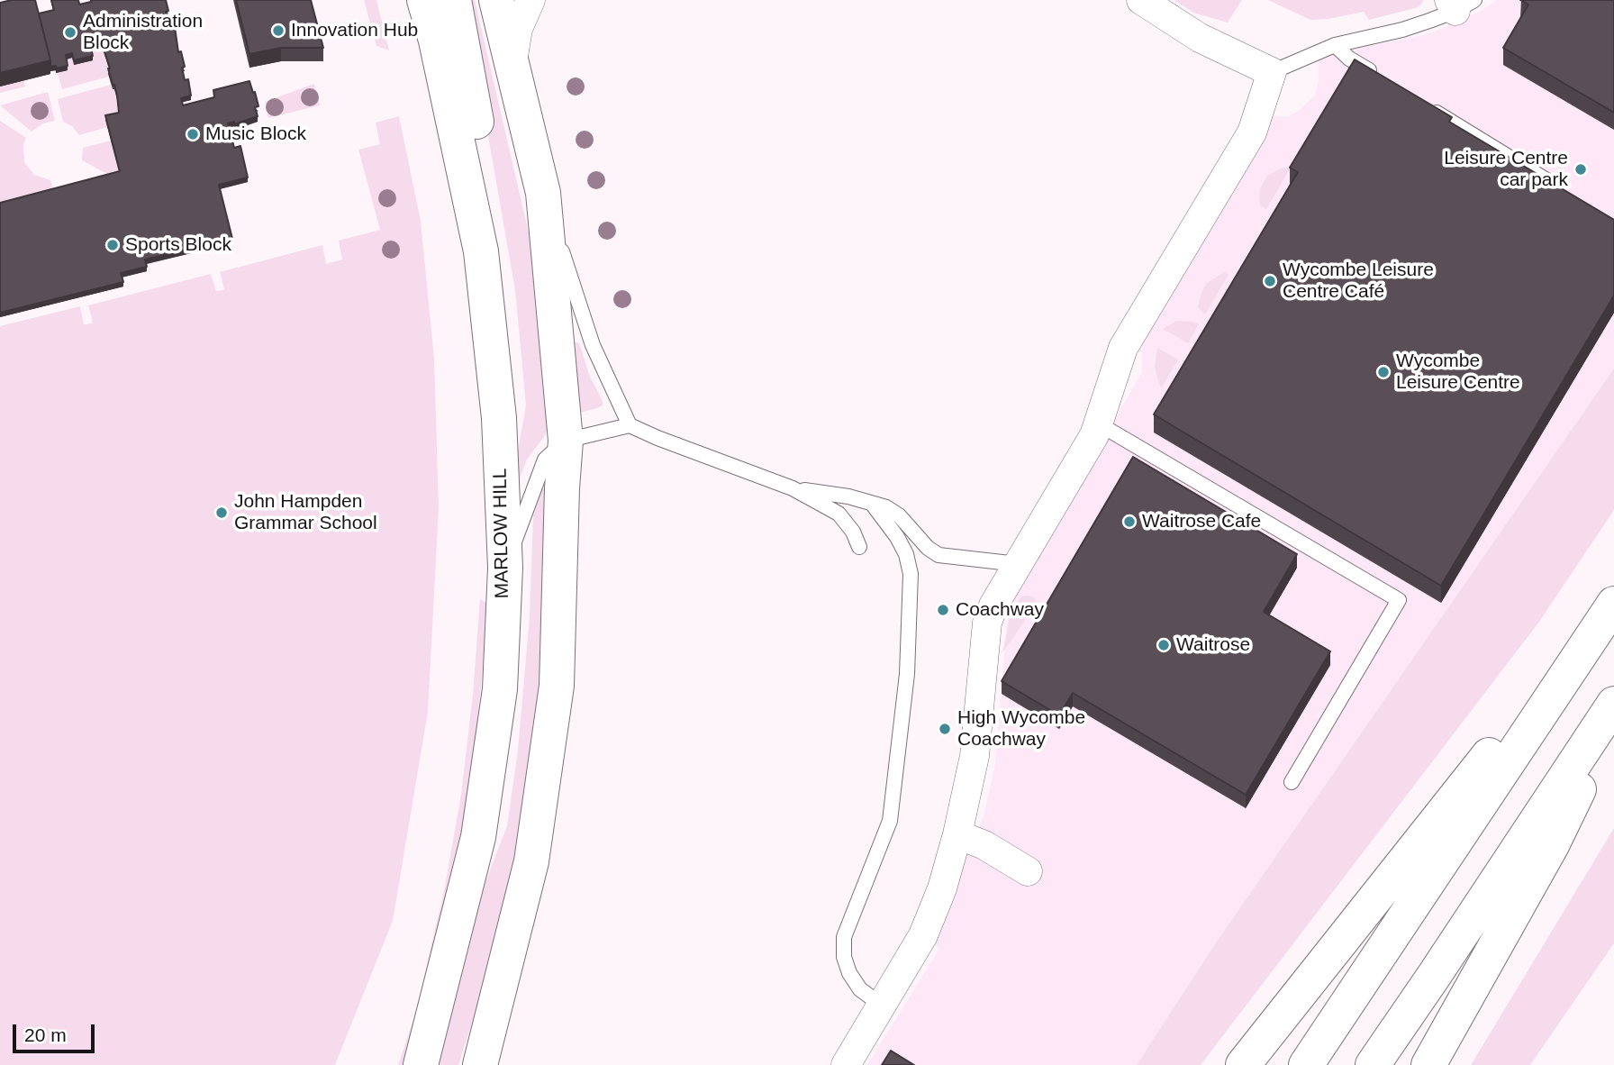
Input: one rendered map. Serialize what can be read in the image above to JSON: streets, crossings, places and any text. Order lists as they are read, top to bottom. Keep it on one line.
{"streets":{"main road":["MARLOW HILL"]},"places":["Innovation Hub","Administration Block","Music Block","Leisure Centre car park","Sports Block","Wycombe Leisure Centre Café","Wycombe Leisure Centre","John Hampden Grammar School","Waitrose Cafe","Coachway","Waitrose","High Wycombe Coachway"],"scale_bar":"20 m"}
